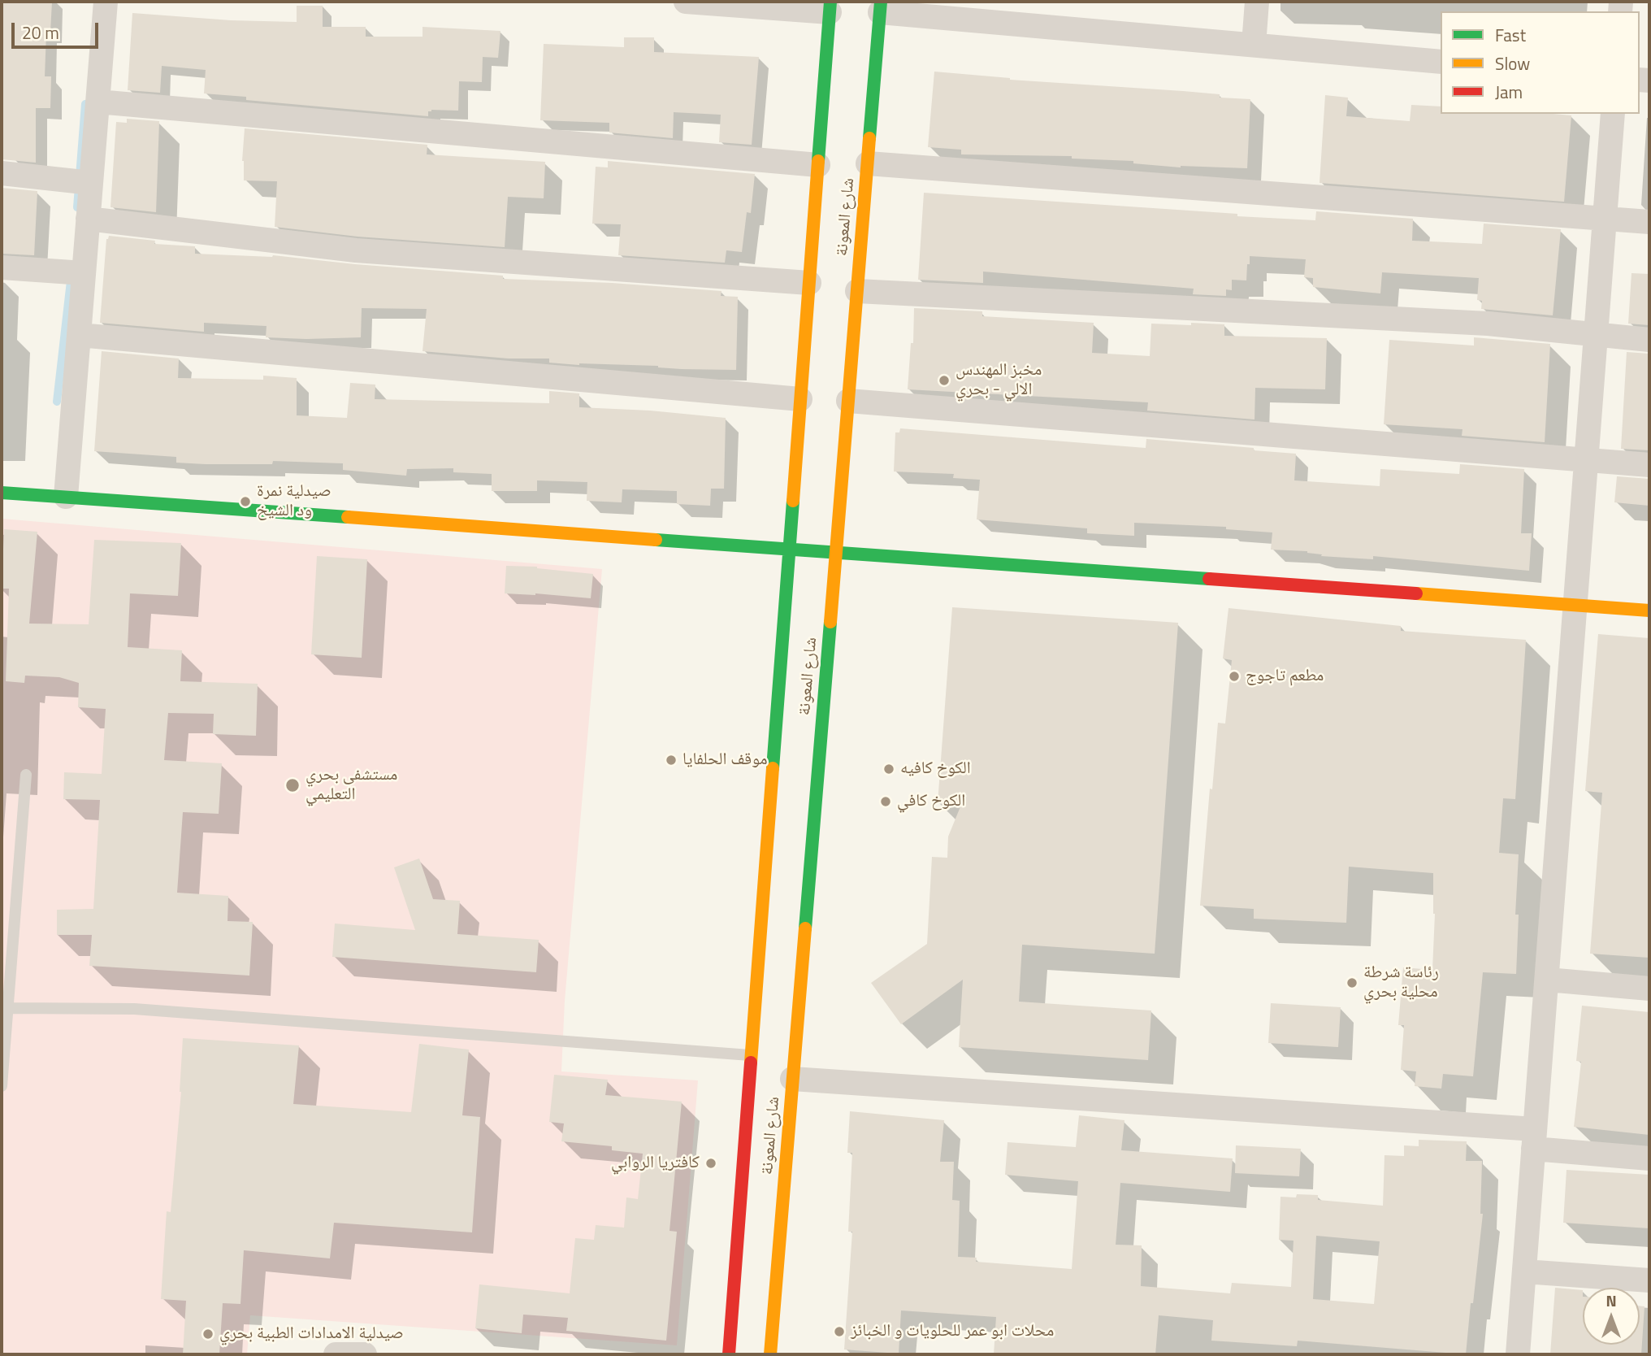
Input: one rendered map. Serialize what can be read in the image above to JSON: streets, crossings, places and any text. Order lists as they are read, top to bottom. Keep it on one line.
{"streets":{"main road":["شارع المعونة"]},"places":["مخبز المهندس الالي - بحري","صيدلية نمرة ود الشيخ","مطعم تاجوج","موقف الحلفايا","الكوخ كافيه","مستشفى بحري التعليمي","الكوخ كافي","رئاسة شرطة محلية بحري","كافتريا الروابي","محلات ابو عمر للحلويات و الخبائز","صيدلية الامدادات الطبية بحري"],"legend":["Fast","Slow","Jam"],"scale_bar":"20 m","north":"top"}
